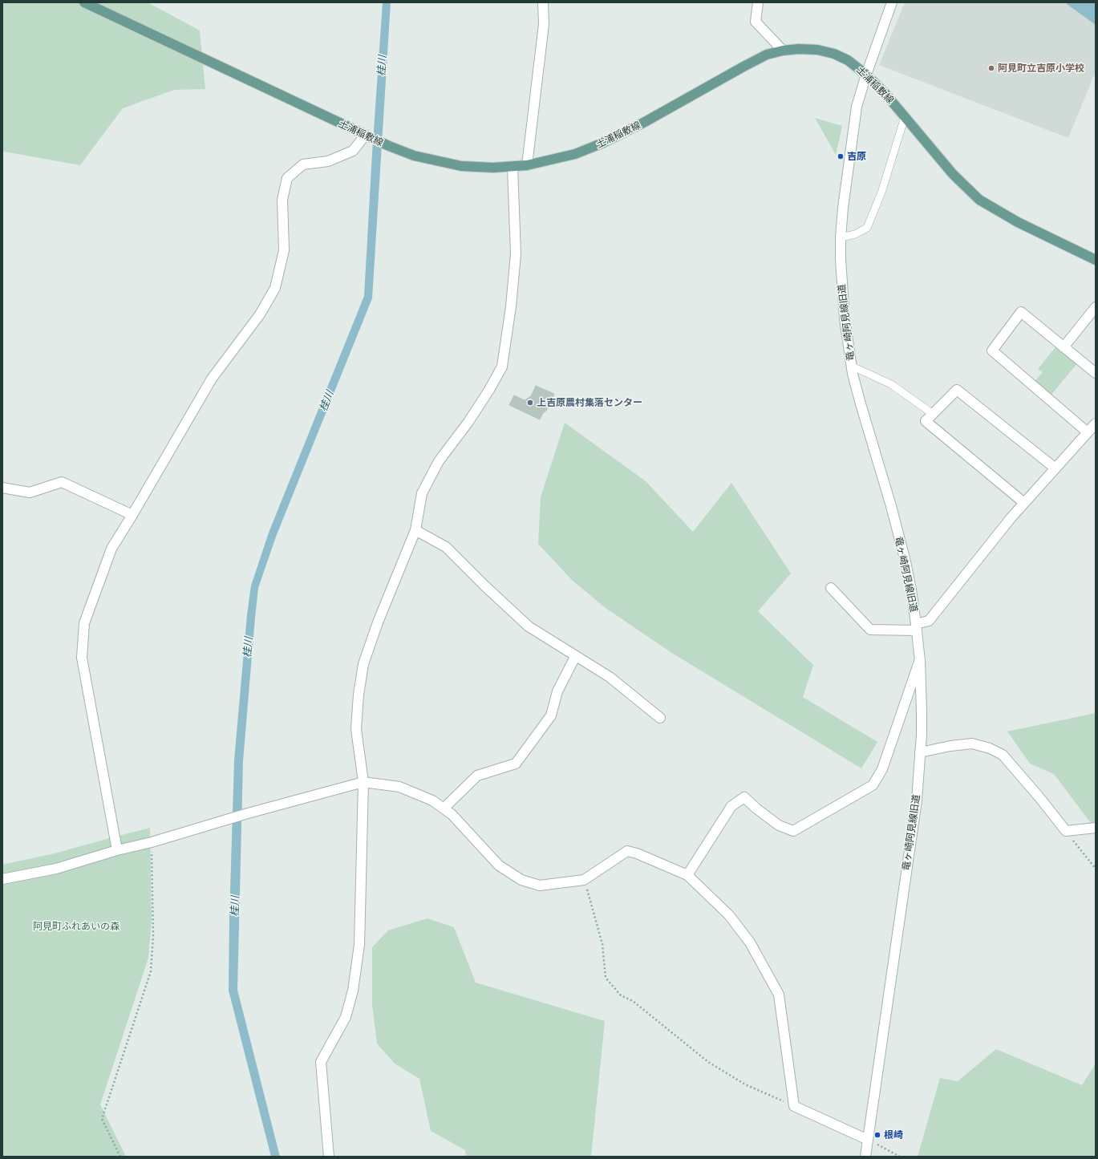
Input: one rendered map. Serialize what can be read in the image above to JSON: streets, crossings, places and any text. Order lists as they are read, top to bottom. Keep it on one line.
{"streets":{"main road":["土浦稲敷線"],"street":["竜ヶ崎阿見線旧道"]},"crossings":[["土浦稲敷線","竜ヶ崎阿見線旧道"]],"water":["桂川"],"parks":["阿見町ふれあいの森"],"places":["阿見町立吉原小学校","吉原","上吉原農村集落センター","根崎"]}
